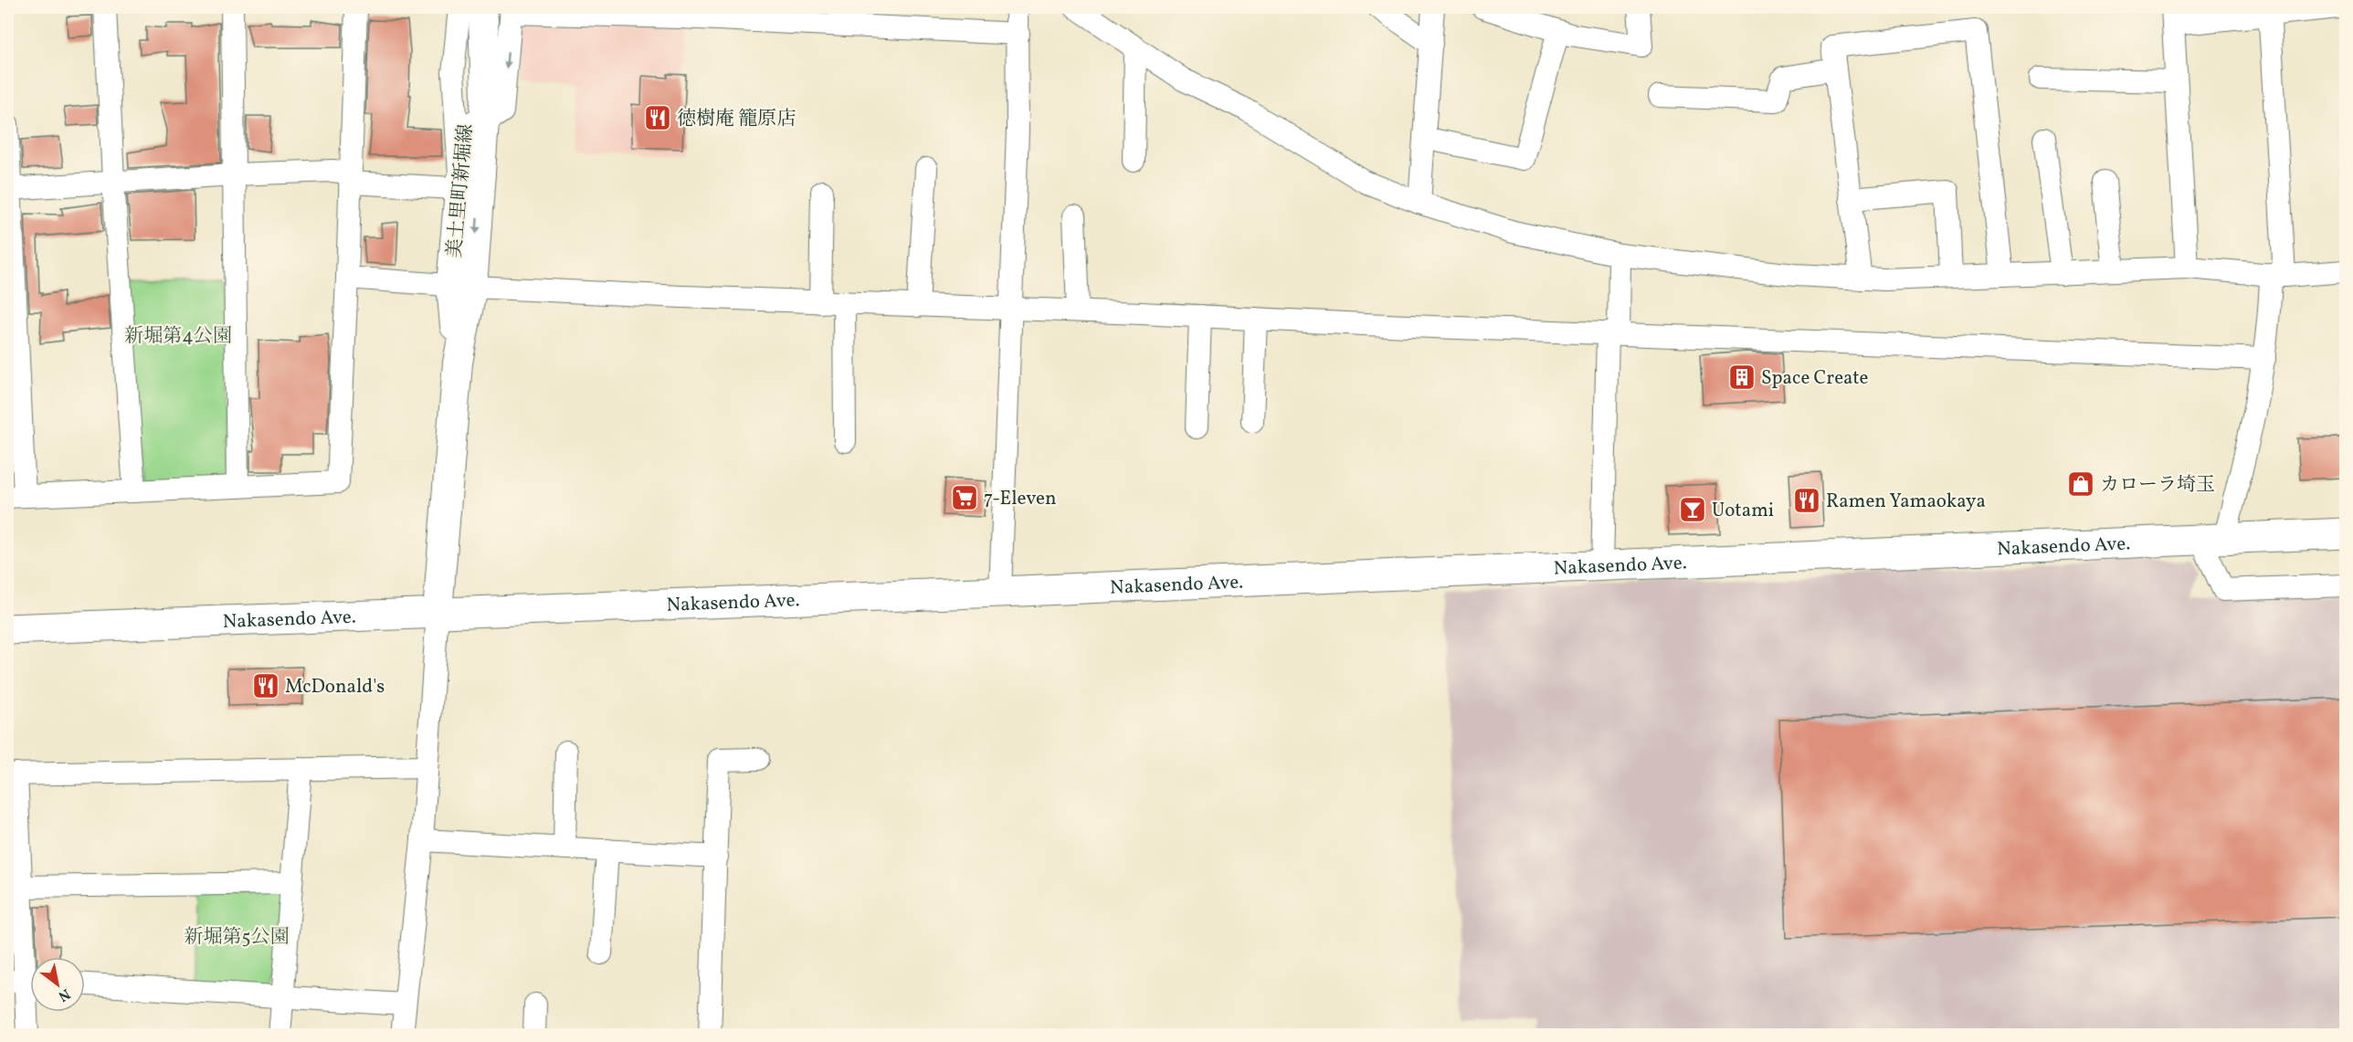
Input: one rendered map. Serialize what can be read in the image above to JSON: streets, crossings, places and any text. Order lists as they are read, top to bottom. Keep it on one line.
{"streets":{"highway":["Nakasendo Ave."],"main road":["美土里町新堀線"]},"crossings":[["美土里町新堀線","Nakasendo Ave."]],"parks":["新堀第4公園","新堀第5公園"],"places":{"restaurant":["徳樹庵 籠原店","Ramen Yamaokaya","McDonald's"],"building":["Space Create"],"shop":["カローラ埼玉"],"supermarket":["7-Eleven"],"bar":["Uotami"]},"north":"bottom right"}
